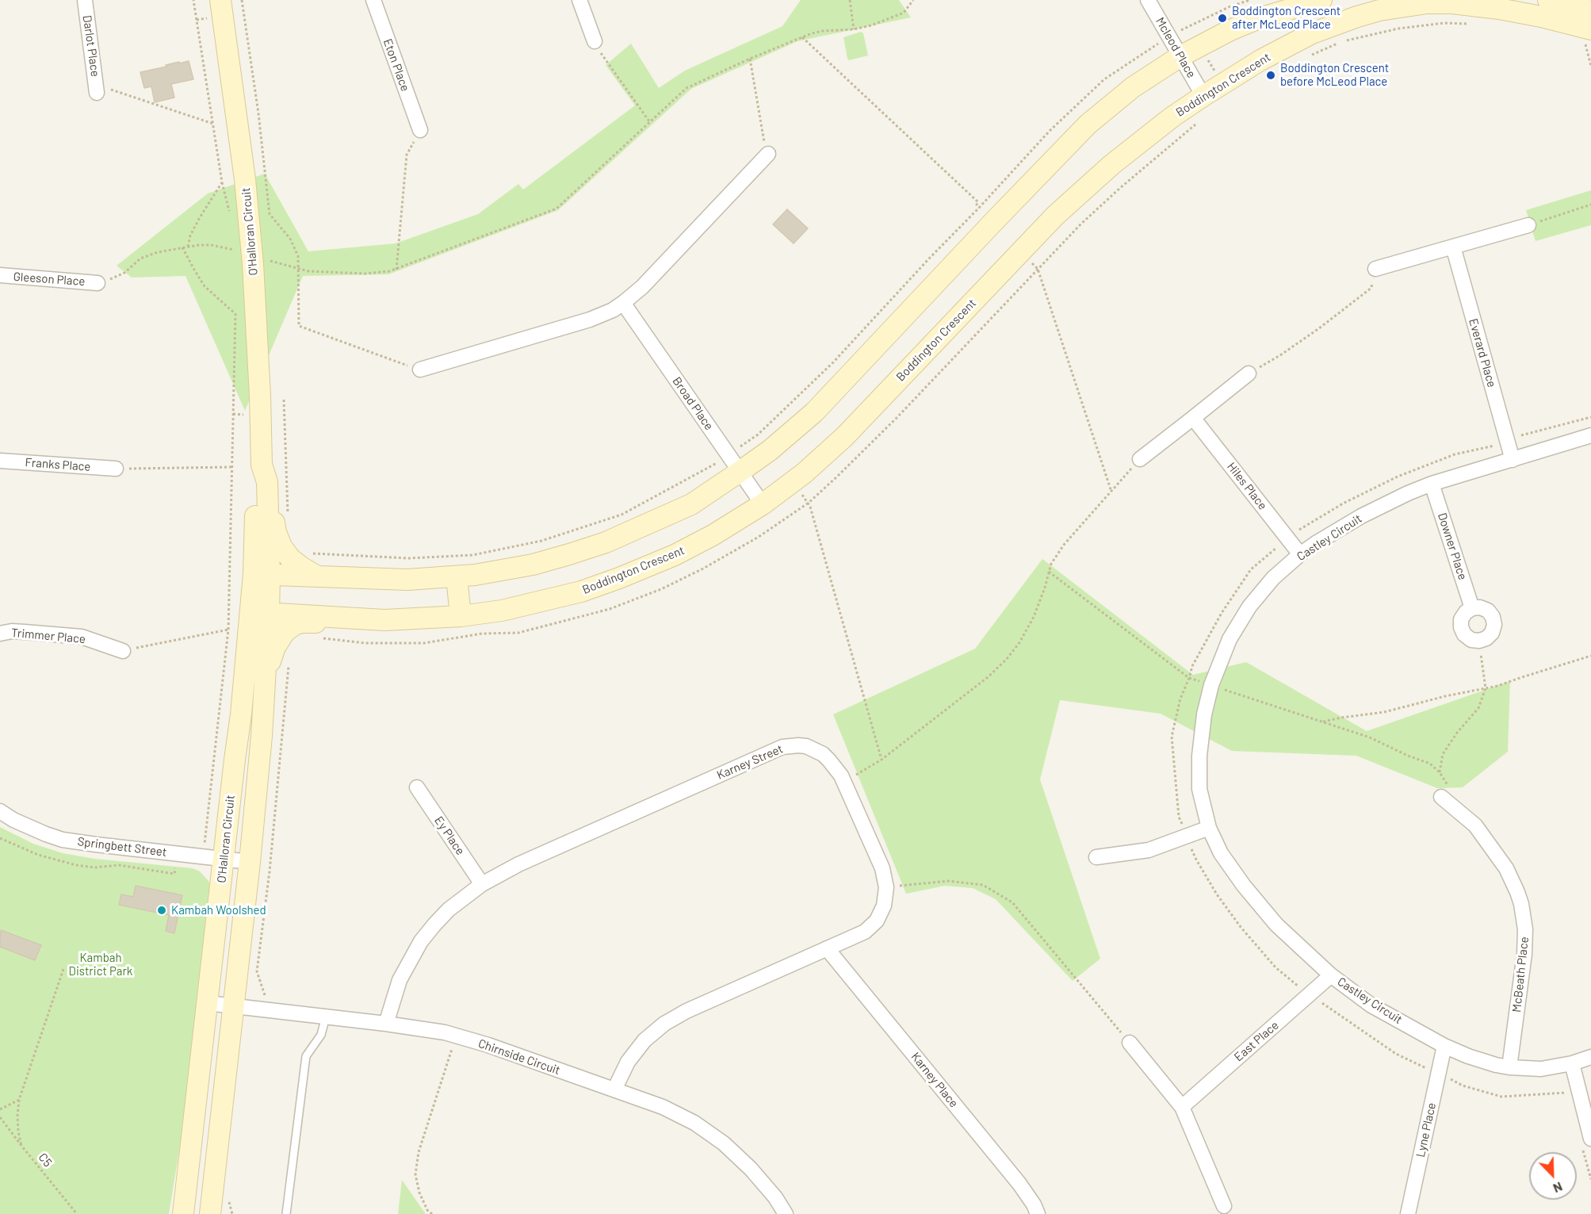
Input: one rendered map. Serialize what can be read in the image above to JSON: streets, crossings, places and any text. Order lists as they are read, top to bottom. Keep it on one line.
{"streets":{"street":["Darlot Place","Mcleod Place","Eton Place","Boddington Crescent","O'Halloran Circuit","Gleeson Place","Everard Place","Broad Place","Franks Place","Hiles Place","Castley Circuit","Downer Place","Trimmer Place","Karney Street","Ey Place","Springbett Street","McBeath Place","East Place","Chirnside Circuit","Karney Place","Lyne Place"],"path":["C5"]},"crossings":[["Mcleod Place","Boddington Crescent"],["Boddington Crescent","O'Halloran Circuit"],["Boddington Crescent","Broad Place"],["O'Halloran Circuit","Springbett Street"],["O'Halloran Circuit","Chirnside Circuit"],["Everard Place","Castley Circuit"],["Hiles Place","Castley Circuit"],["Castley Circuit","Downer Place"],["Castley Circuit","McBeath Place"],["Castley Circuit","East Place"],["Castley Circuit","Lyne Place"],["Karney Street","Ey Place"],["Karney Street","Chirnside Circuit"],["Karney Street","Karney Place"]],"parks":["Kambah District Park"],"places":["Boddington Crescent after McLeod Place","Boddington Crescent before McLeod Place","Kambah Woolshed"],"north":"bottom right"}
